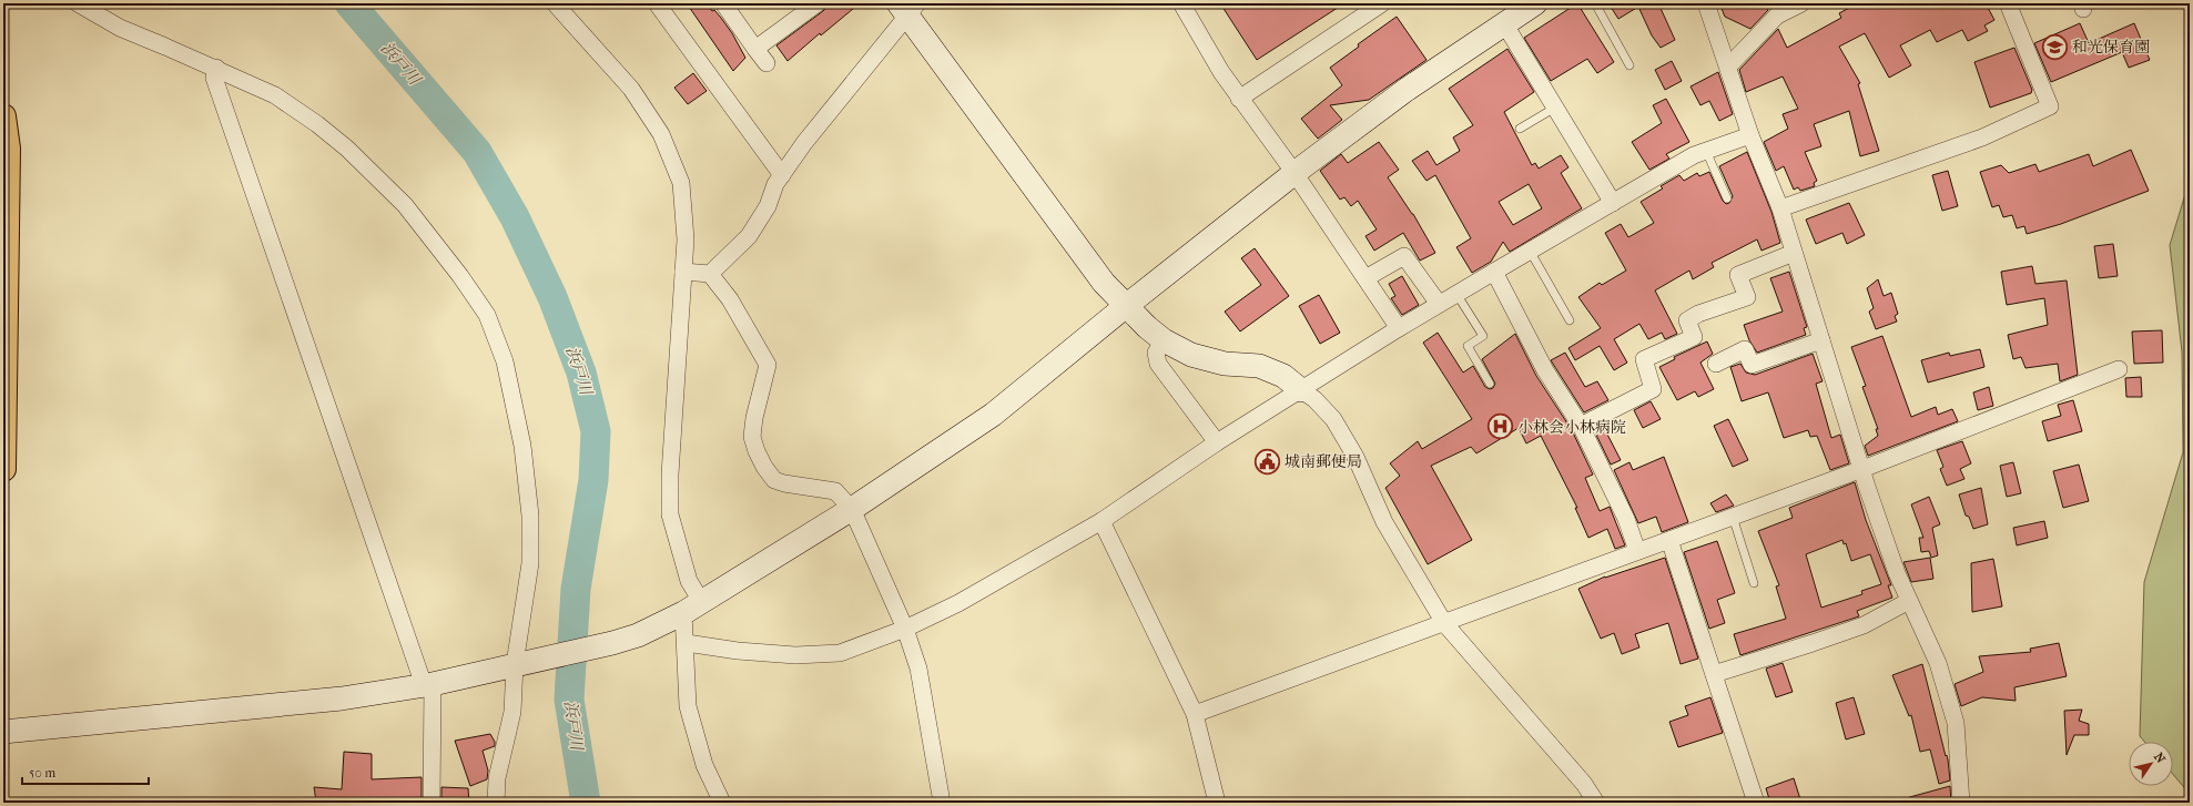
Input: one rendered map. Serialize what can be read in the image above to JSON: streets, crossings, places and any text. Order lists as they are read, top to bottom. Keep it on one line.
{"water":["浜戸川"],"places":{"school or university":["和光保育園"],"hospital":["小林会小林病院"],"public building":["城南郵便局"]},"scale_bar":"50 m","north":"top right"}
